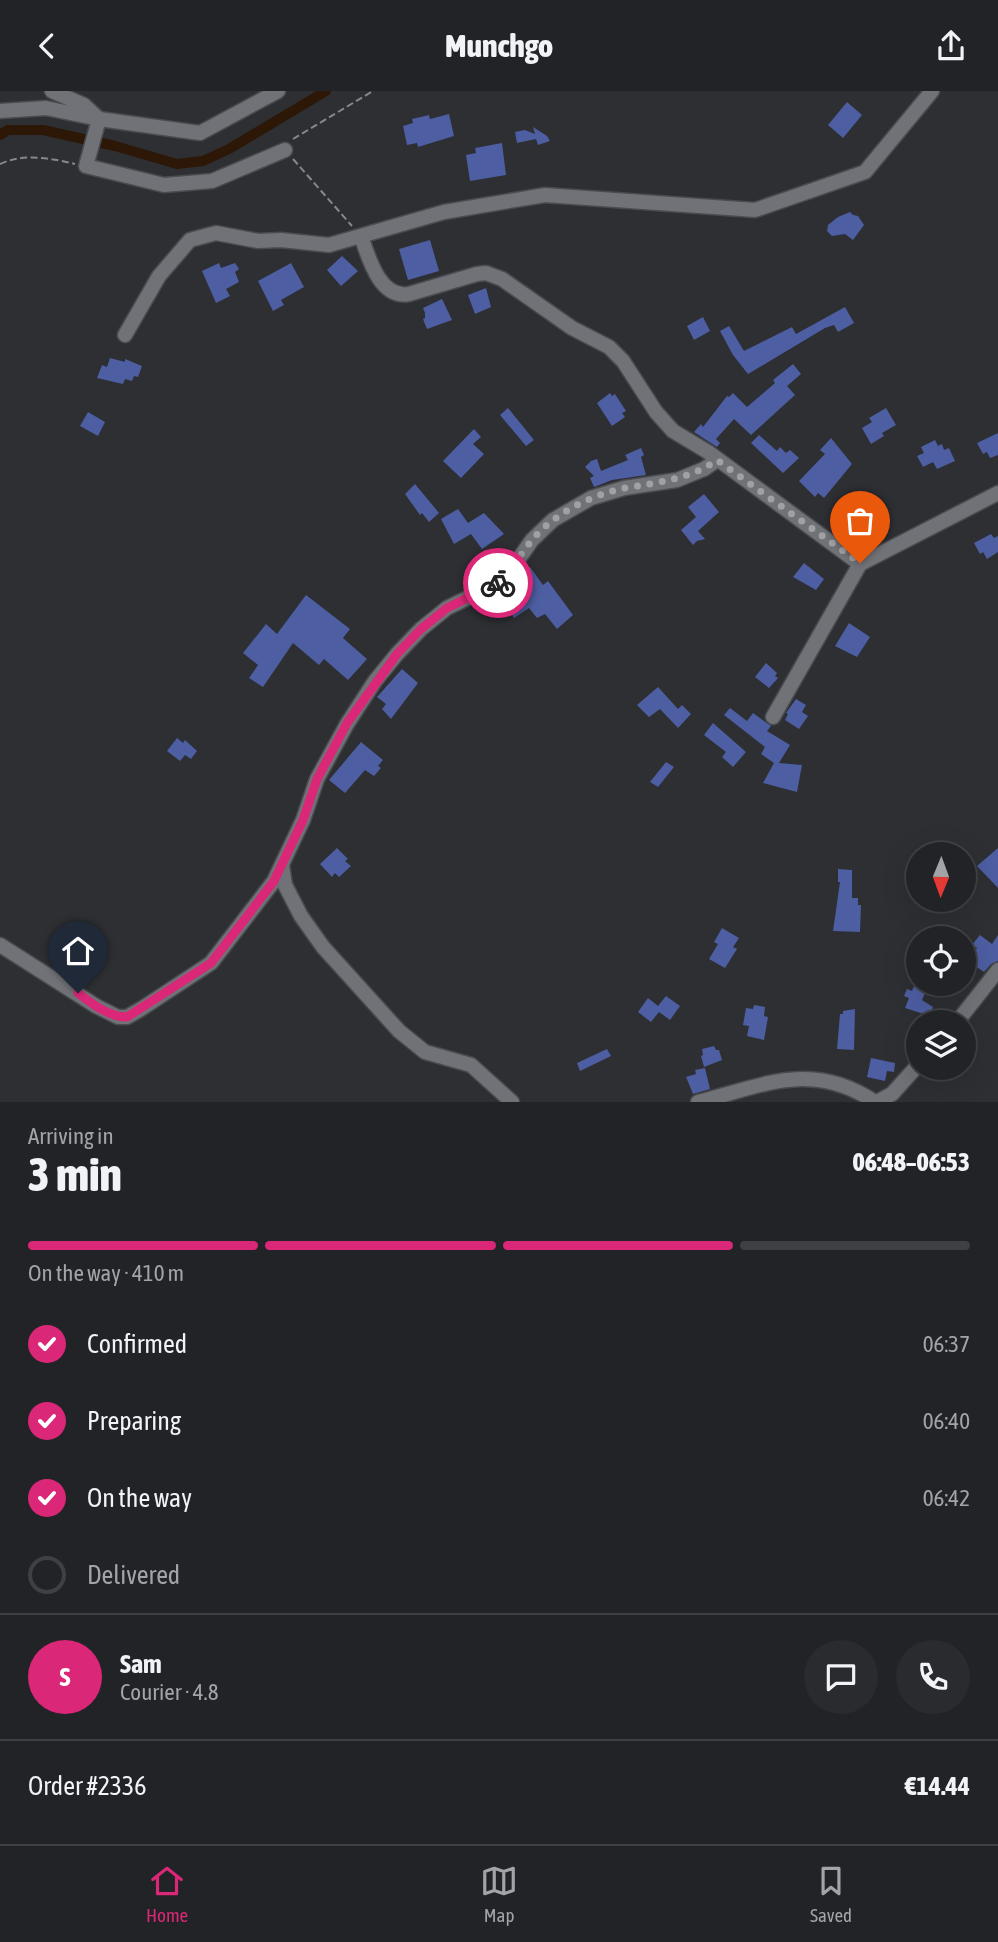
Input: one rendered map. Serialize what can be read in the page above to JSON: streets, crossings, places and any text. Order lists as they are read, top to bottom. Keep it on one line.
{"north":"bottom","page":{"header":"Munchgo","heading":["3 min","Arriving in","06:48–06:53"],"panel":["Sam","Courier · 4.8","Order #2336","€14.44"],"bar":"On the way · 410 m","list":[["Confirmed","06:37"],["Preparing","06:40"],["On the way","06:42"],"Delivered"],"round":"S","tabs":["Home","Map","Saved"]}}
